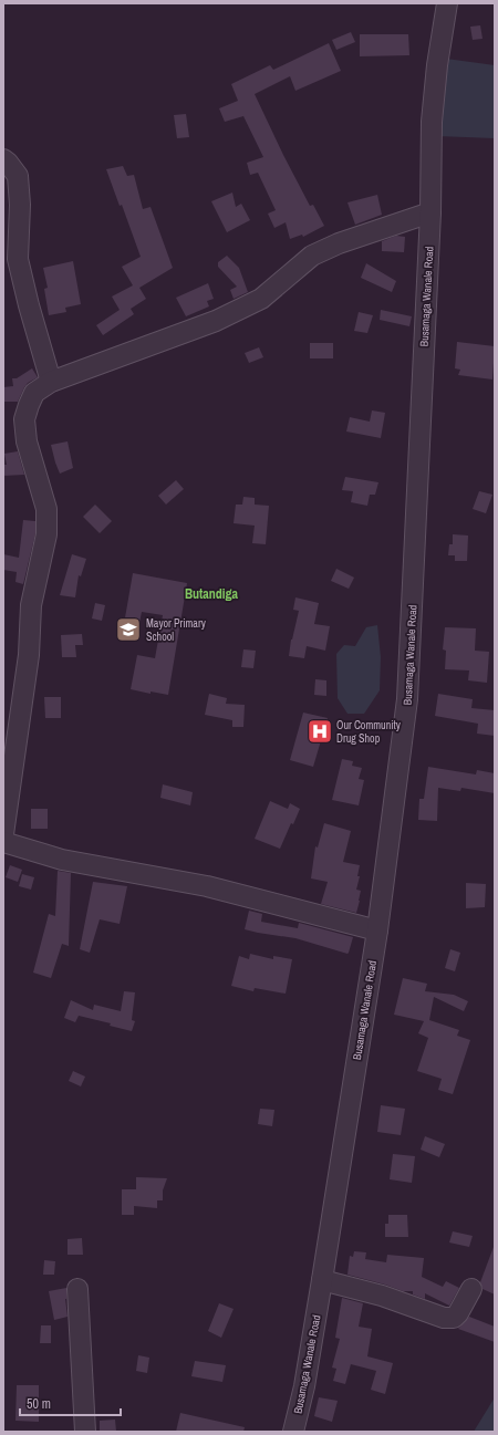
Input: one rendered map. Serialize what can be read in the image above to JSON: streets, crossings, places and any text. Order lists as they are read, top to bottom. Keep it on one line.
{"streets":{"street":["Busamaga Wanale Road"]},"districts":["Butandiga"],"places":{"school or university":["Mayor Primary School"],"hospital":["Our Community Drug Shop"]},"scale_bar":"50 m"}
